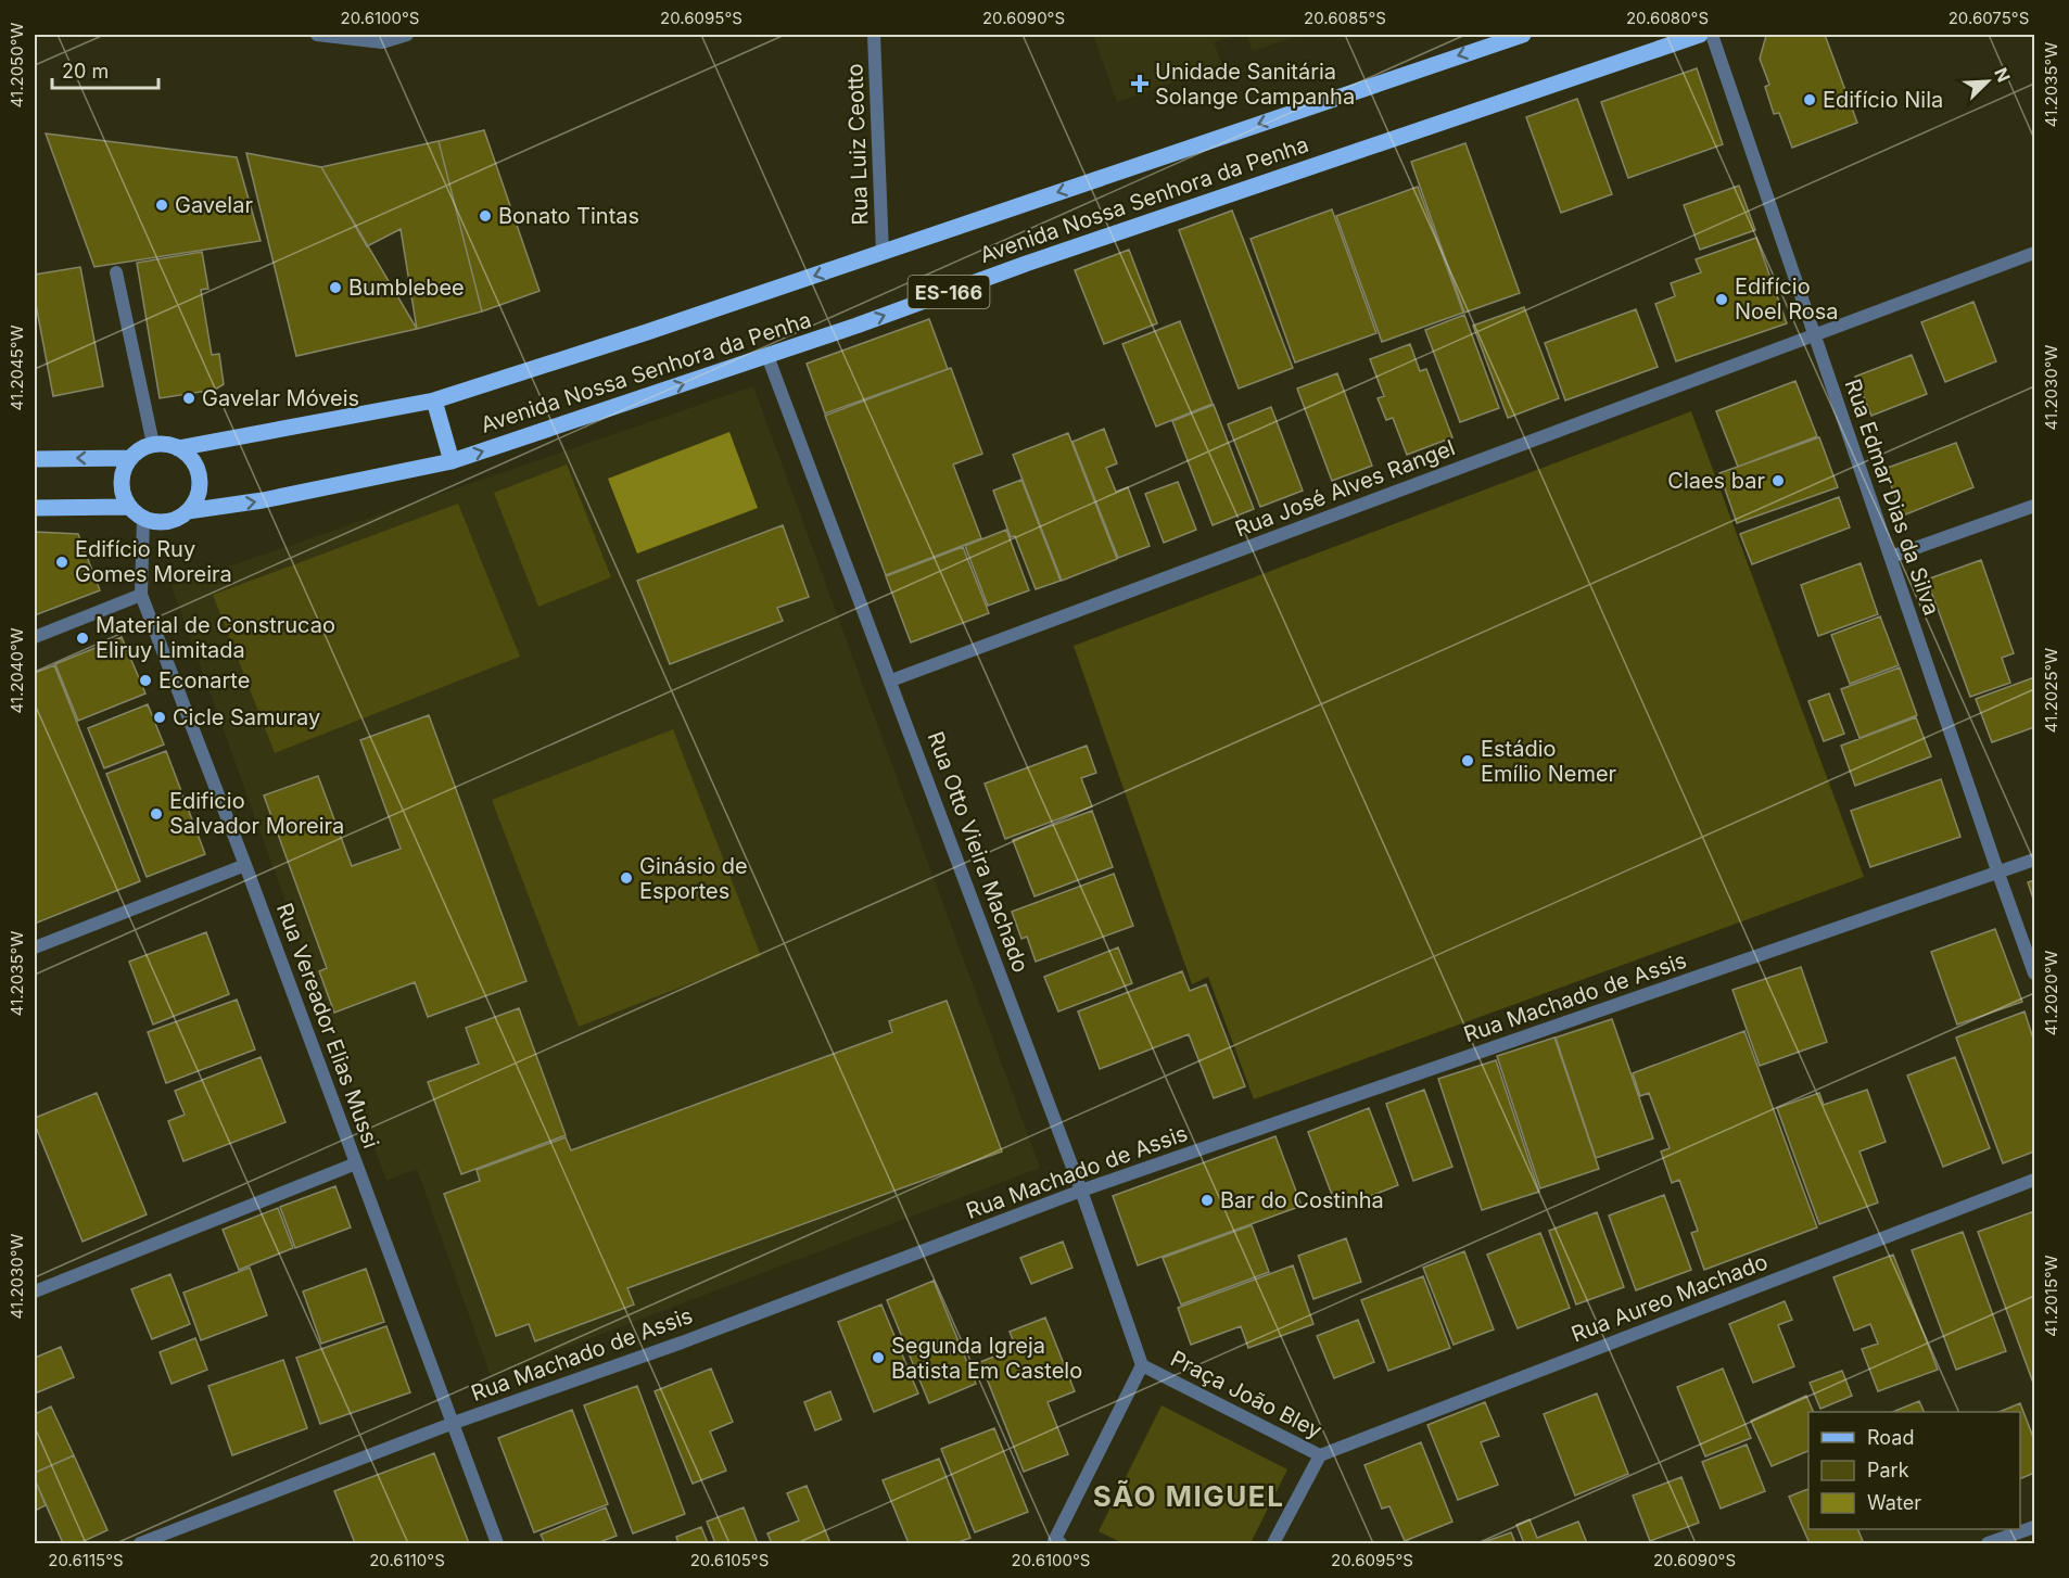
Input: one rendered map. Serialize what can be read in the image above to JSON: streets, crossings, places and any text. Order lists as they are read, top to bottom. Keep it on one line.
{"streets":{"main road":["Avenida Nossa Senhora da Penha","ES-166"],"street":["Rua Luiz Ceotto","Rua José Alves Rangel","Rua Edmar Dias da Silva","Rua Otto Vieira Machado","Rua Machado de Assis","Rua Vereador Elias Mussi","Rua Aureo Machado","Praça João Bley"]},"crossings":[["Rua Luiz Ceotto","Avenida Nossa Senhora da Penha"],["Avenida Nossa Senhora da Penha","Rua Otto Vieira Machado"],["Avenida Nossa Senhora da Penha","Rua Vereador Elias Mussi"],["Rua José Alves Rangel","Rua Edmar Dias da Silva"],["Rua José Alves Rangel","Rua Otto Vieira Machado"],["Rua Edmar Dias da Silva","Rua Machado de Assis"],["Rua Otto Vieira Machado","Rua Machado de Assis"],["Rua Otto Vieira Machado","Praça João Bley"],["Rua Machado de Assis","Rua Vereador Elias Mussi"],["Rua Aureo Machado","Praça João Bley"]],"districts":["SÃO MIGUEL"],"places":{"health":["Unidade Sanitária Solange Campanha"],"other":["Edifício Nila","Gavelar","Bonato Tintas","Bumblebee","Edifício Noel Rosa","Gavelar Móveis","Claes bar","Edifício Ruy Gomes Moreira","Material de Construcao Eliruy Limitada","Econarte","Cicle Samuray","Estádio Emílio Nemer","Edificio Salvador Moreira","Ginásio de Esportes","Bar do Costinha","Segunda Igreja Batista Em Castelo"]},"legend":["Road","Park","Water"],"scale_bar":"20 m","north":"top right","coordinates":["20.6100°S","20.6095°S","20.6090°S","20.6085°S","20.6080°S","20.6075°S","41.2050°W","41.2035°W","41.2045°W","41.2030°W","41.2040°W","41.2025°W","41.2020°W","41.2015°W","20.6115°S","20.6110°S","20.6105°S"]}
